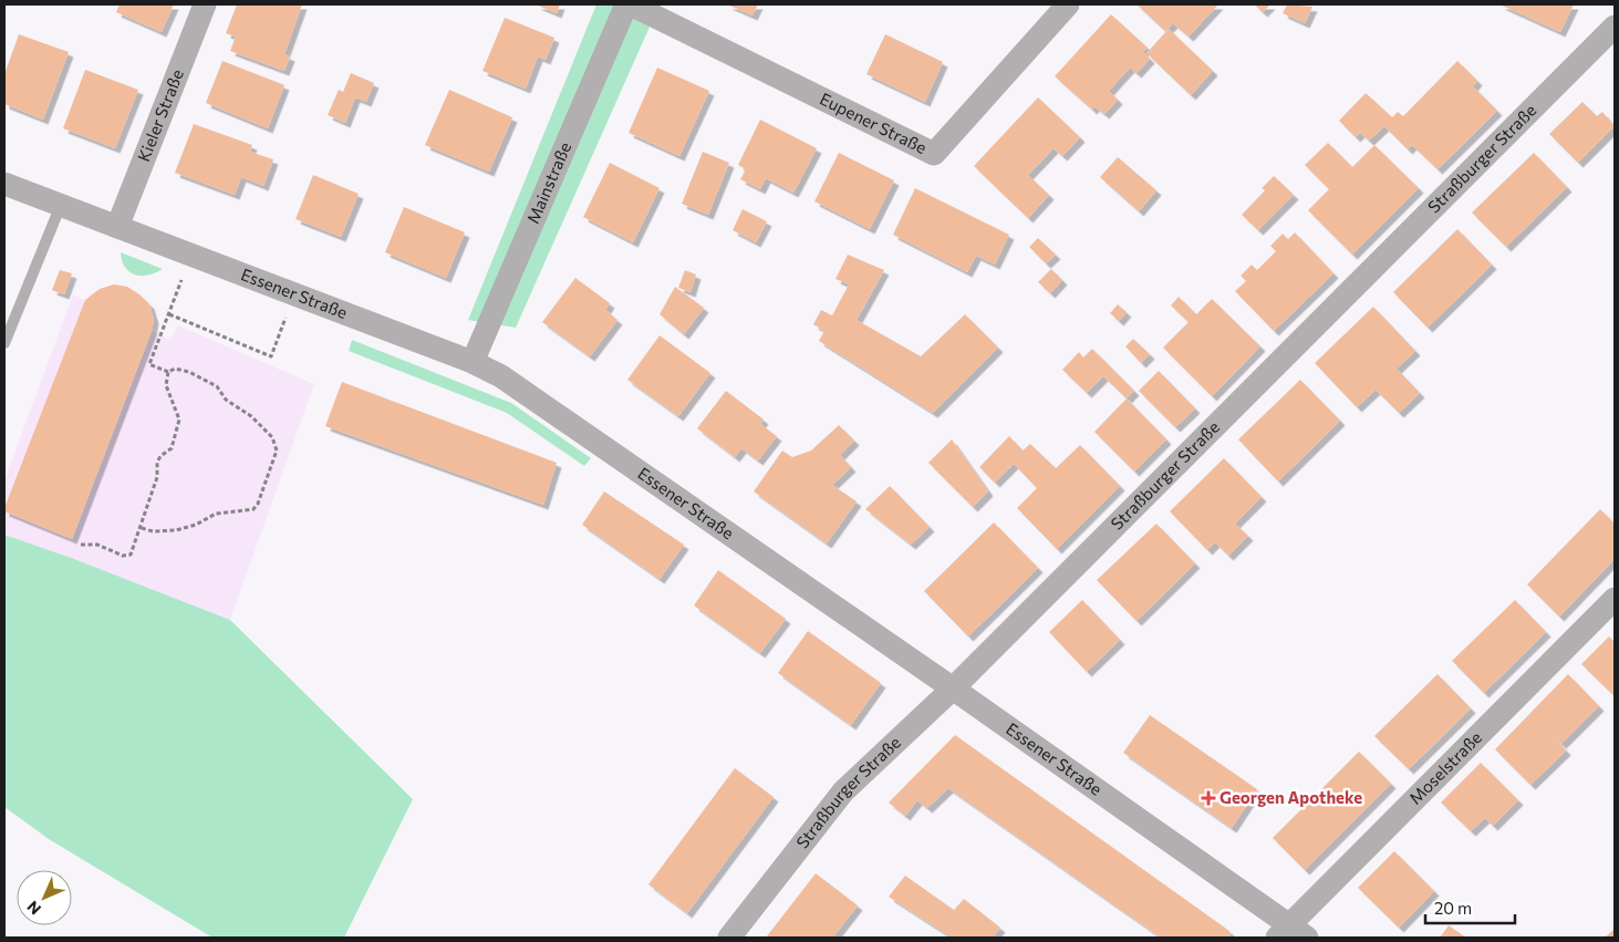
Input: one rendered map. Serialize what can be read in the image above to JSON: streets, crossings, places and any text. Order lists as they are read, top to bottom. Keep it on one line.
{"streets":{"street":["Kieler Straße","Eupener Straße","Straßburger Straße","Mainstraße","Essener Straße","Moselstraße"]},"crossings":[["Kieler Straße","Essener Straße"],["Eupener Straße","Mainstraße"],["Straßburger Straße","Essener Straße"],["Mainstraße","Essener Straße"],["Essener Straße","Moselstraße"]],"places":{"health":["Georgen Apotheke"]},"scale_bar":"20 m","north":"bottom left"}
